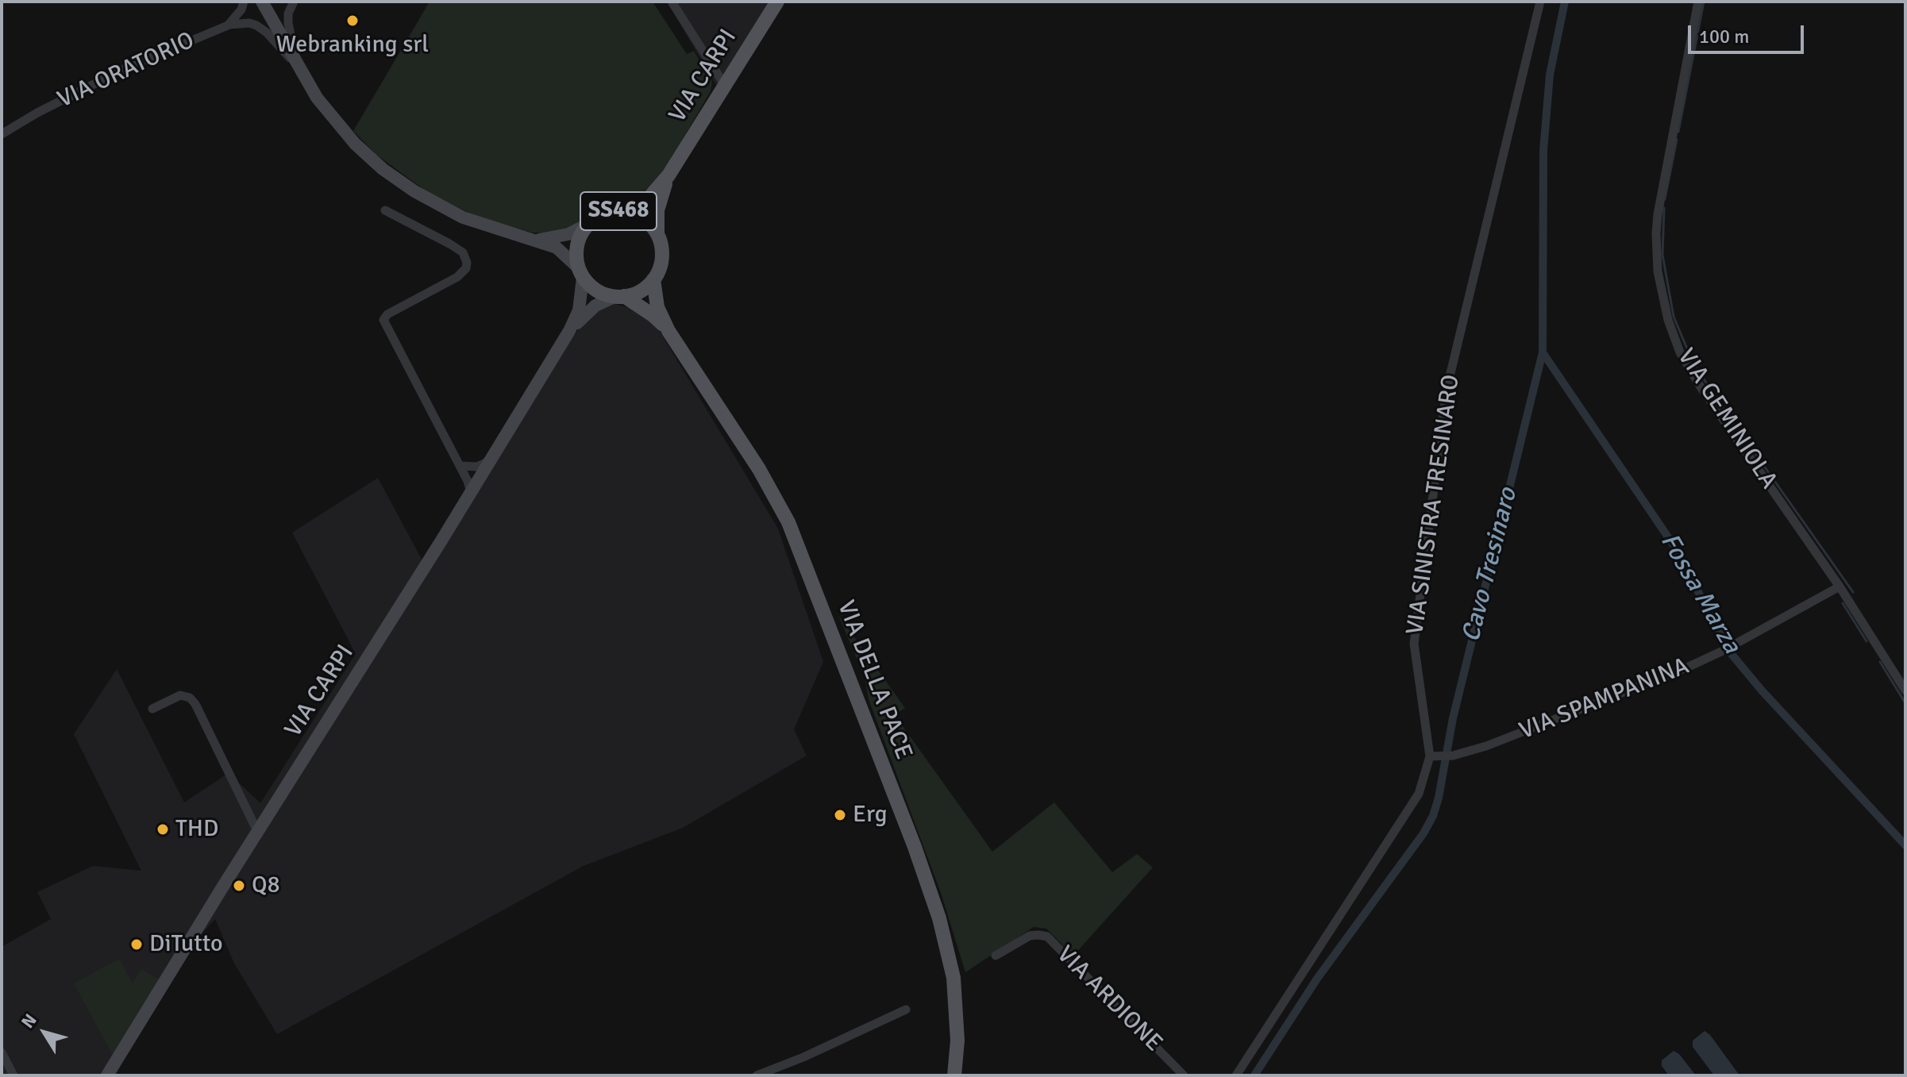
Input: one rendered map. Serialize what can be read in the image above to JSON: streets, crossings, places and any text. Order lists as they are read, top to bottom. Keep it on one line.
{"streets":{"main road":["VIA CARPI","SS468","VIA DELLA PACE"],"street":["VIA ORATORIO","VIA GEMINIOLA","VIA SINISTRA TRESINARO","VIA SPAMPANINA","VIA ARDIONE"]},"crossings":[["VIA CARPI","SS468"],["VIA CARPI","VIA DELLA PACE"],["SS468","VIA DELLA PACE"],["VIA GEMINIOLA","VIA SPAMPANINA"],["VIA SINISTRA TRESINARO","VIA SPAMPANINA"]],"water":["Cavo Tresinaro","Fossa Marza"],"places":["Webranking srl","Erg","THD","Q8","DiTutto"],"scale_bar":"100 m","north":"top left"}
